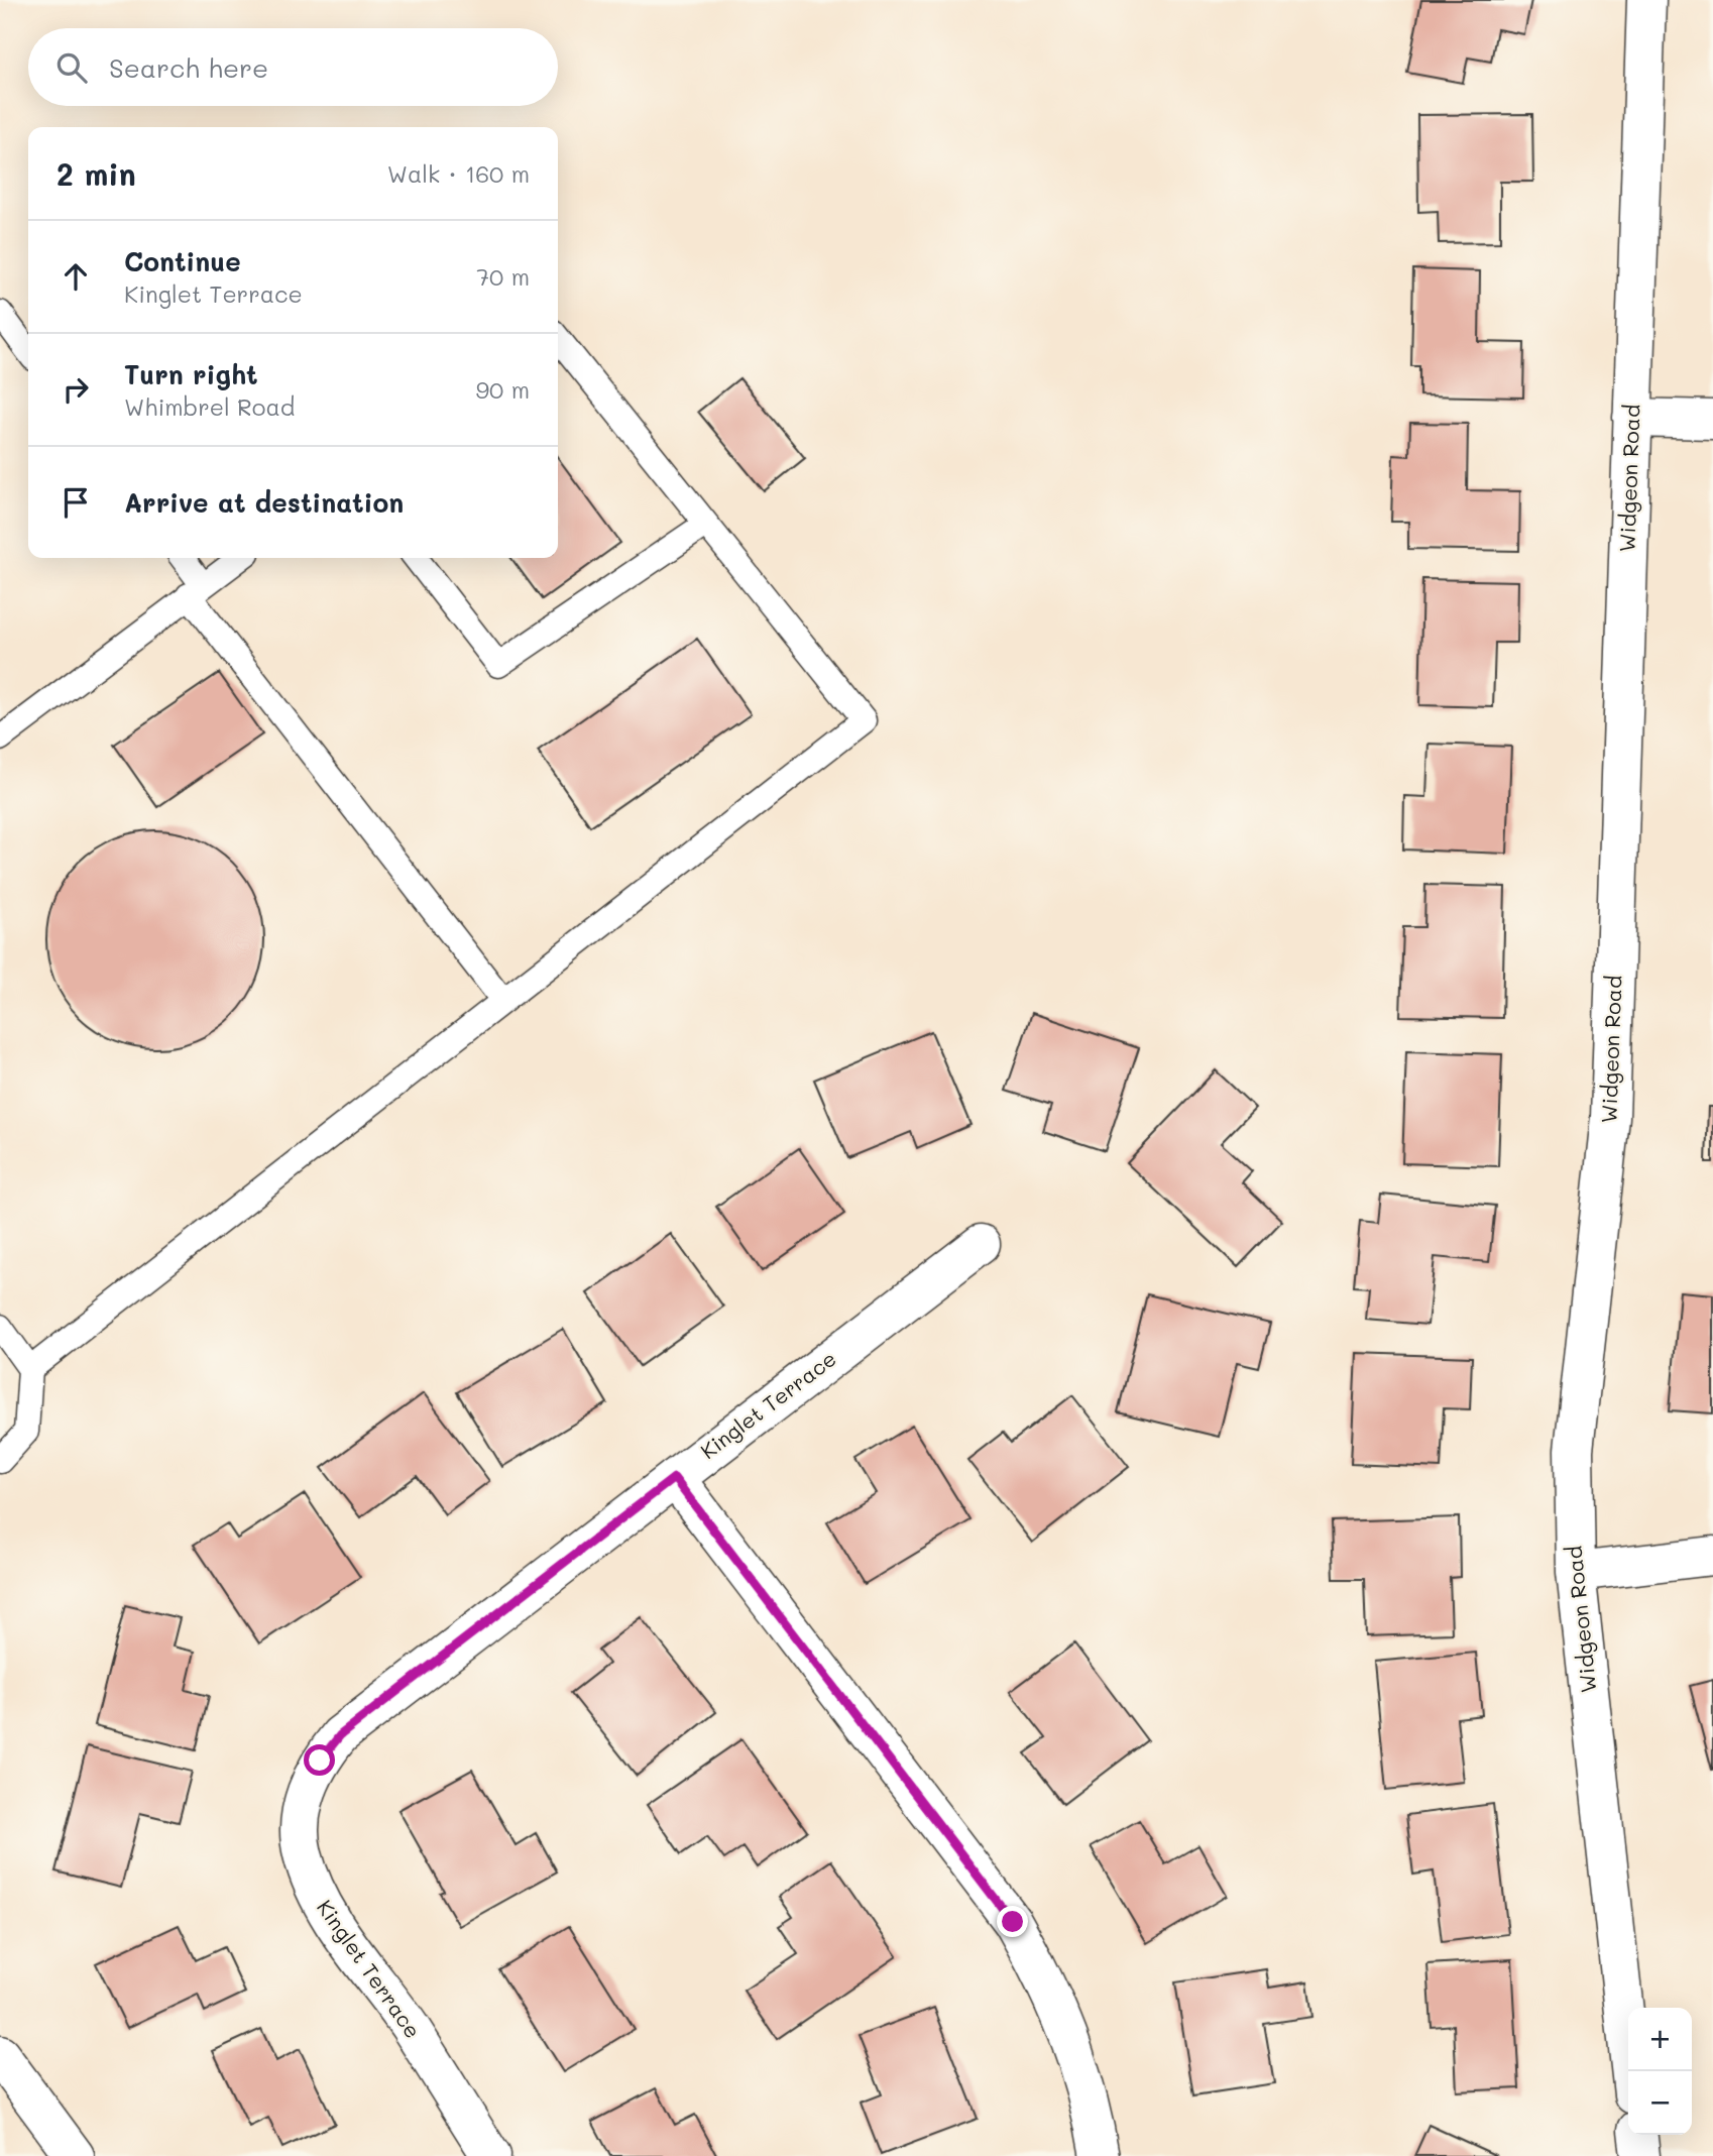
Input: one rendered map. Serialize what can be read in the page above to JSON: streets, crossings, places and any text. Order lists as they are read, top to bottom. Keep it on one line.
{"streets":{"street":["Widgeon Road","Kinglet Terrace"]},"page":{"search":"Search here","heading":["2 min","Walk · 160 m"],"list":[["Continue","Kinglet Terrace","70 m"],["Turn right","Whimbrel Road","90 m"],"Arrive at destination"],"map_buttons":["+","−"]}}
